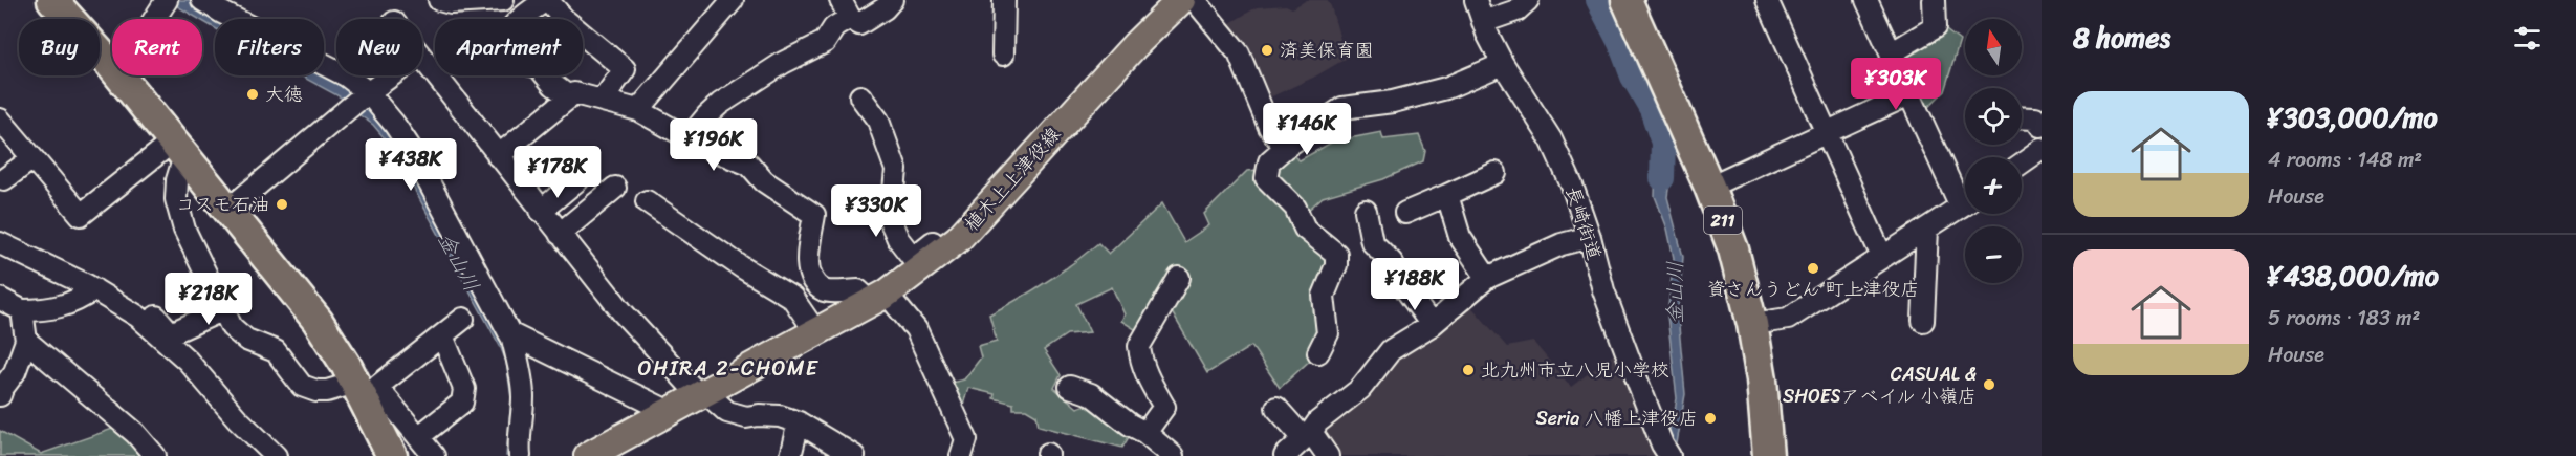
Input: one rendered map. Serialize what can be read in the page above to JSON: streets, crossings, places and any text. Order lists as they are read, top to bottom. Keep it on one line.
{"streets":{"highway":["211"],"main road":["植木上上津役線"],"street":["長崎街道"]},"districts":["OHIRA 2-CHOME"],"water":["金山川"],"places":["済美保育園","大徳","コスモ石油","資さんうどん 町上津役店","北九州市立八児小学校","CASUAL & SHOESアベイル 小嶺店","Seria 八幡上津役店"],"north":"top","page":{"heading":"8 homes","map_buttons":["+","−"],"chip":["Buy","Rent","Filters","New","Apartment"],"price":["¥303K","¥146K","¥196K","¥438K","¥178K","¥330K","¥188K","¥218K"],"list":[{"name":"¥303,000/mo","note":"4 rooms · 148 m² · House"},{"name":"¥438,000/mo","note":"5 rooms · 183 m² · House"}]}}
